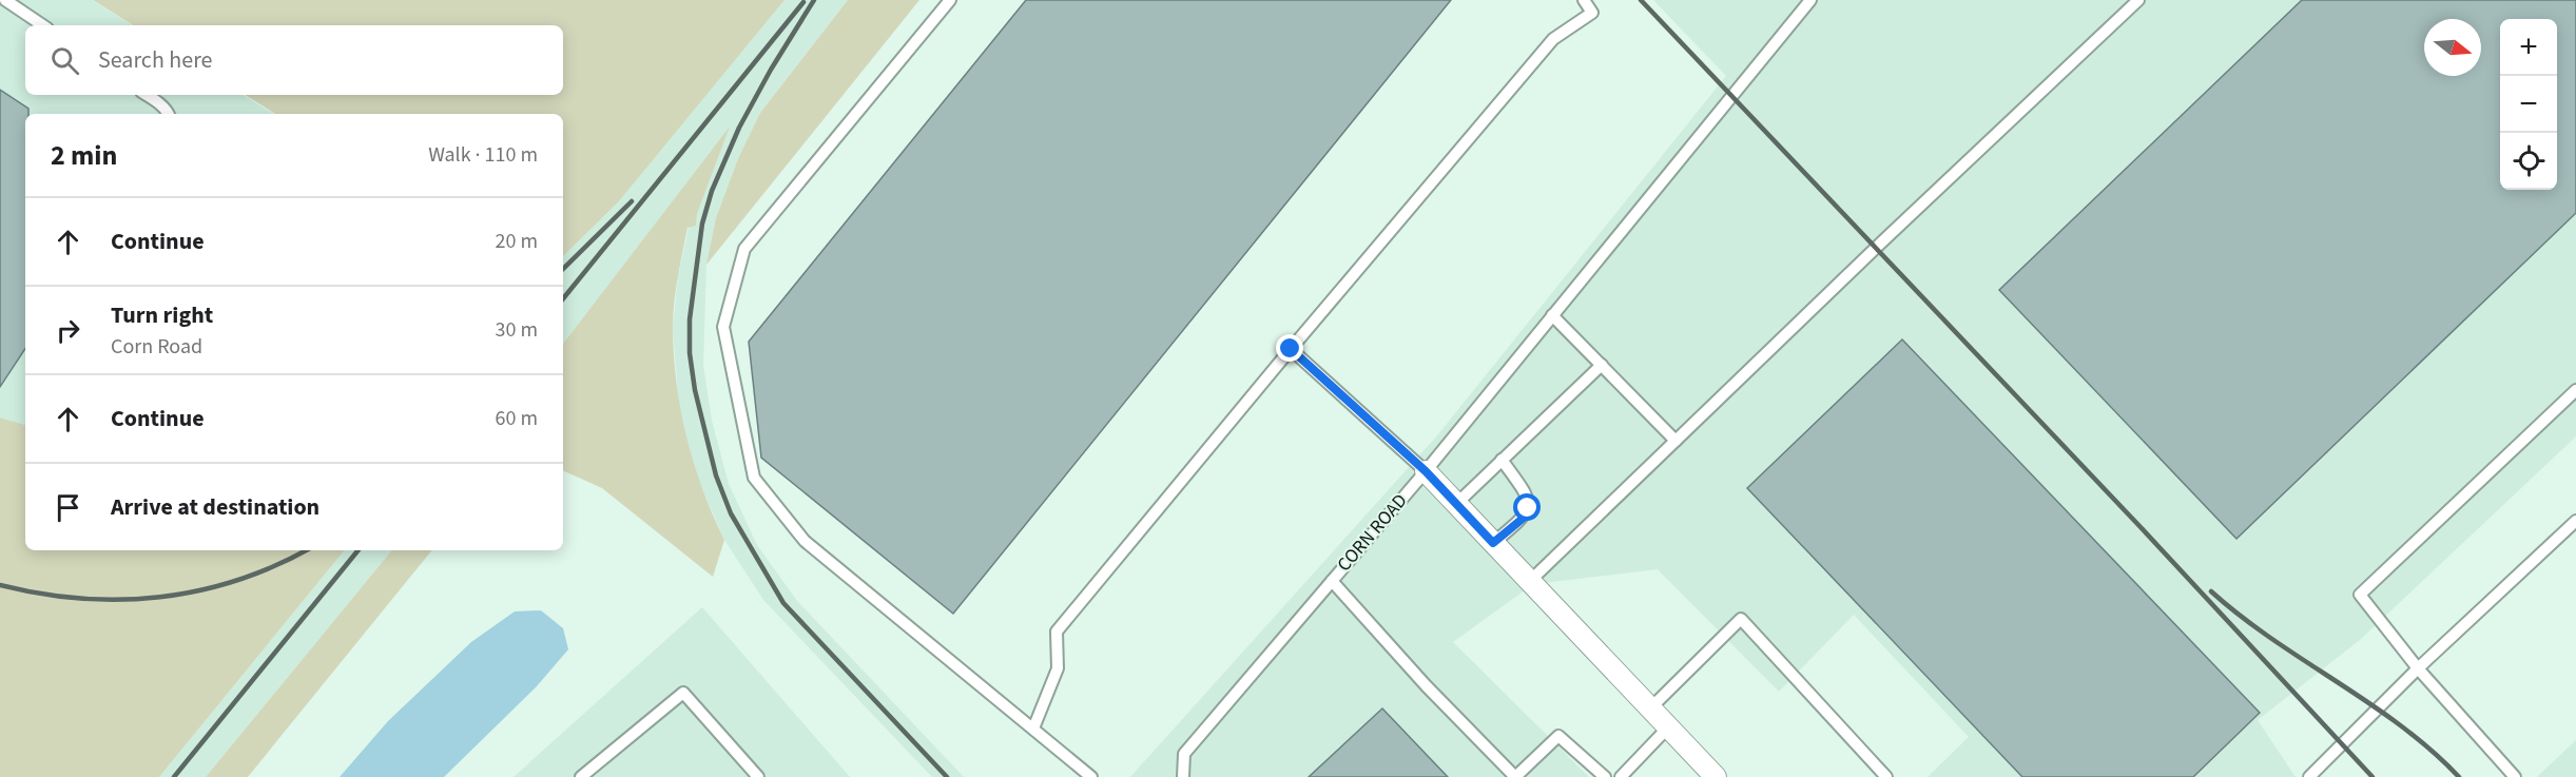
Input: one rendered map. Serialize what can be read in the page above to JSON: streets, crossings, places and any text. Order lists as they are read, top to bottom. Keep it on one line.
{"streets":{"lane":["CORN ROAD"]},"north":"right","page":{"map_buttons":["+","−"],"search":"Search here","heading":["2 min","Walk · 110 m"],"list":[["Continue","20 m"],["Turn right","Corn Road","30 m"],["Continue","60 m"],"Arrive at destination"]}}
